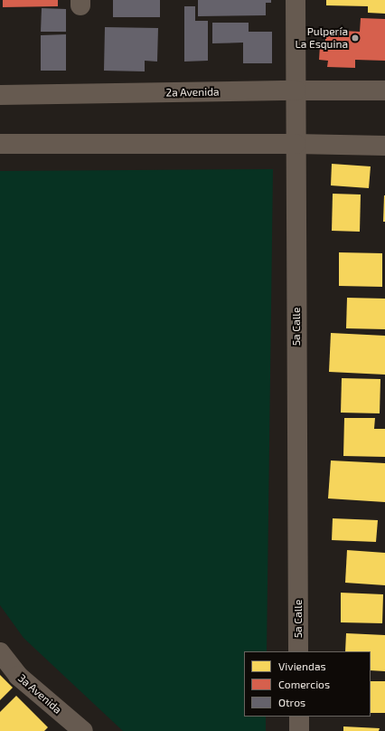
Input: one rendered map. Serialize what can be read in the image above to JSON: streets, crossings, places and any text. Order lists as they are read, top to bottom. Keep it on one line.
{"streets":{"street":["2a Avenida","5a Calle","3a Avenida"]},"crossings":[["2a Avenida","5a Calle"]],"places":["Pulpería La Esquina"],"legend":["Viviendas","Comercios","Otros"]}
